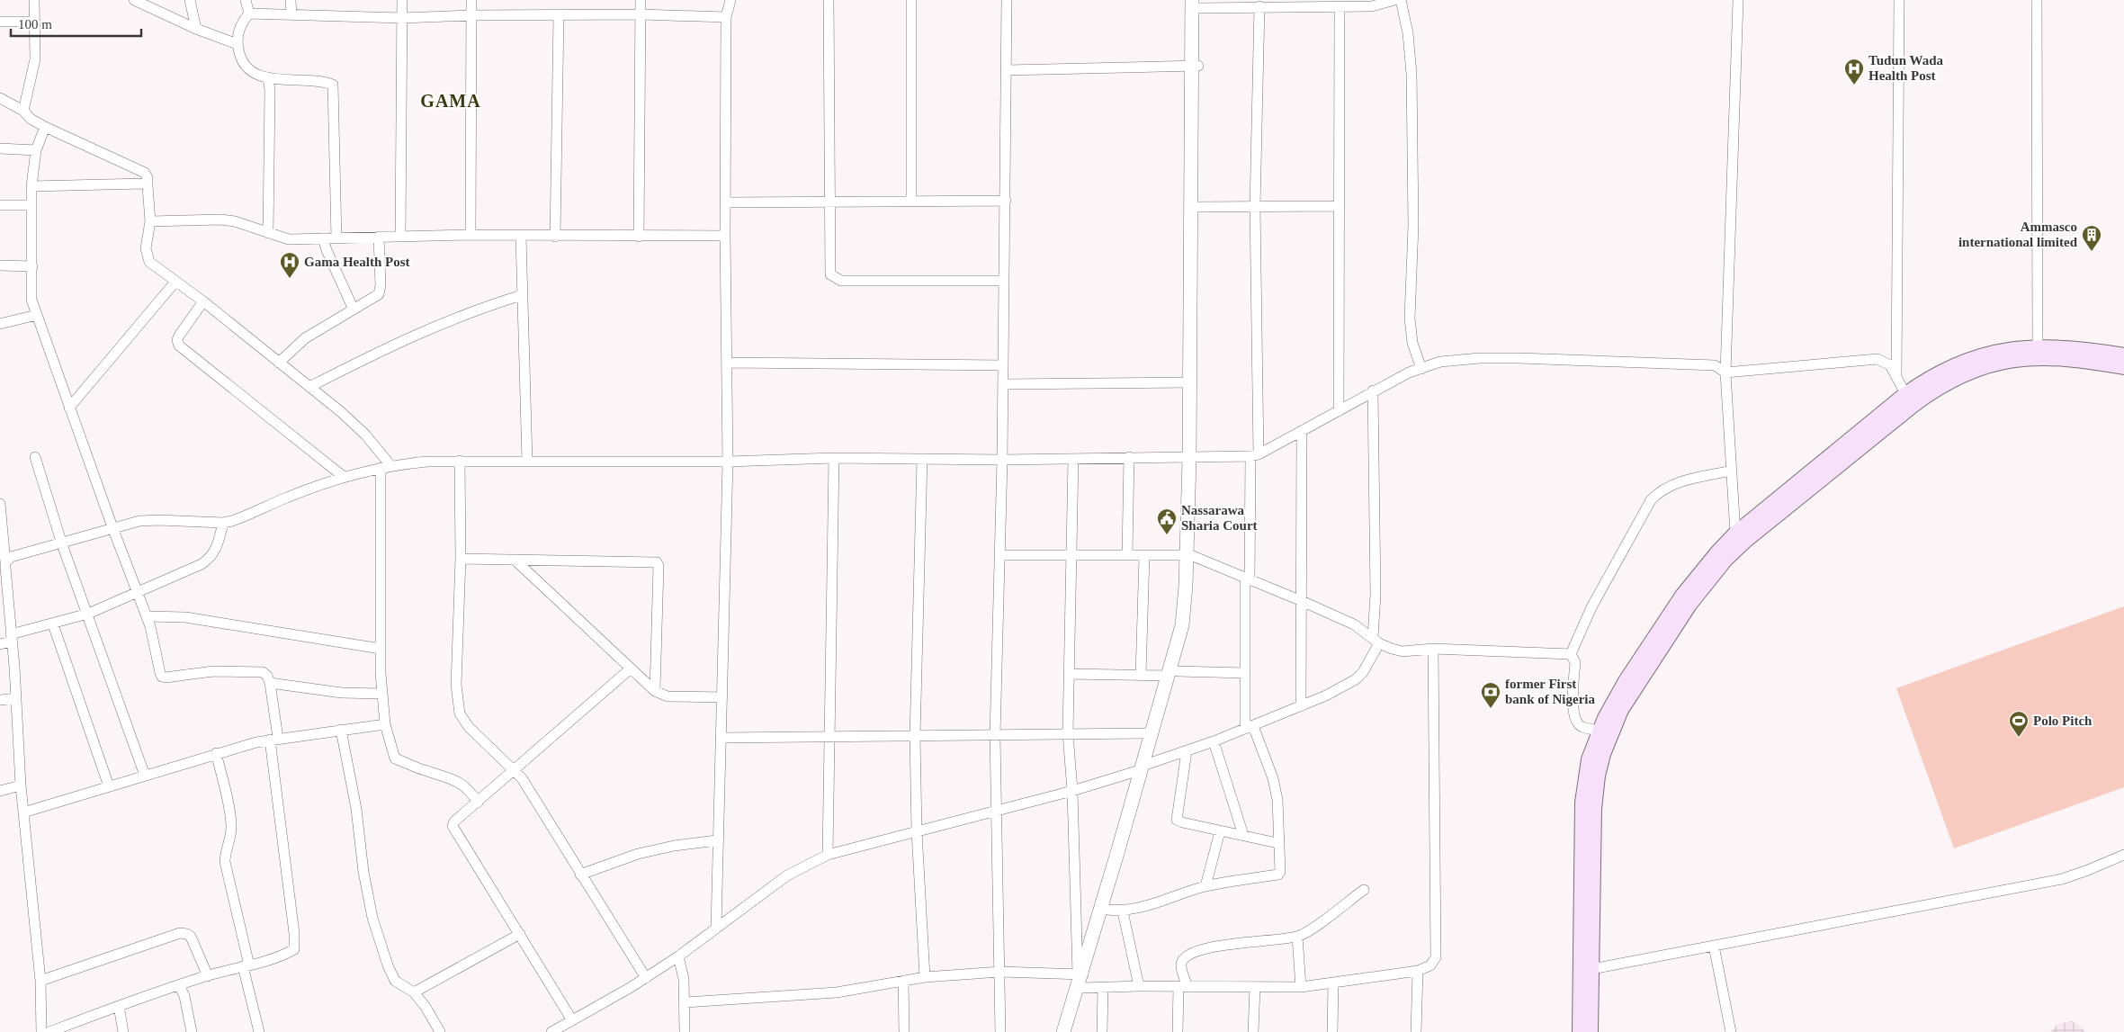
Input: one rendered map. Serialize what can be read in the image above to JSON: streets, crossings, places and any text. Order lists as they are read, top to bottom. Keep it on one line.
{"districts":["GAMA"],"places":{"hospital":["Tudun Wada Health Post","Gama Health Post"],"building":["Ammasco international limited"],"public building":["Nassarawa Sharia Court"],"bank":["former First bank of Nigeria"],"sports":["Polo Pitch"]},"scale_bar":"100 m"}
